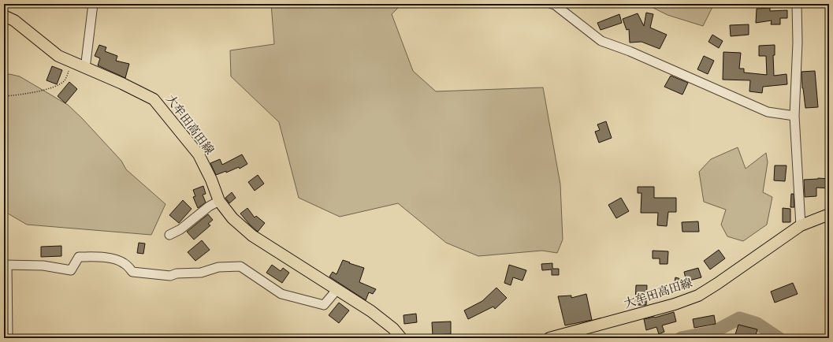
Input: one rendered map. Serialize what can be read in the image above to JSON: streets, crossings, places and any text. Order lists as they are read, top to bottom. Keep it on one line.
{"streets":{"main road":["大牟田高田線"]}}
